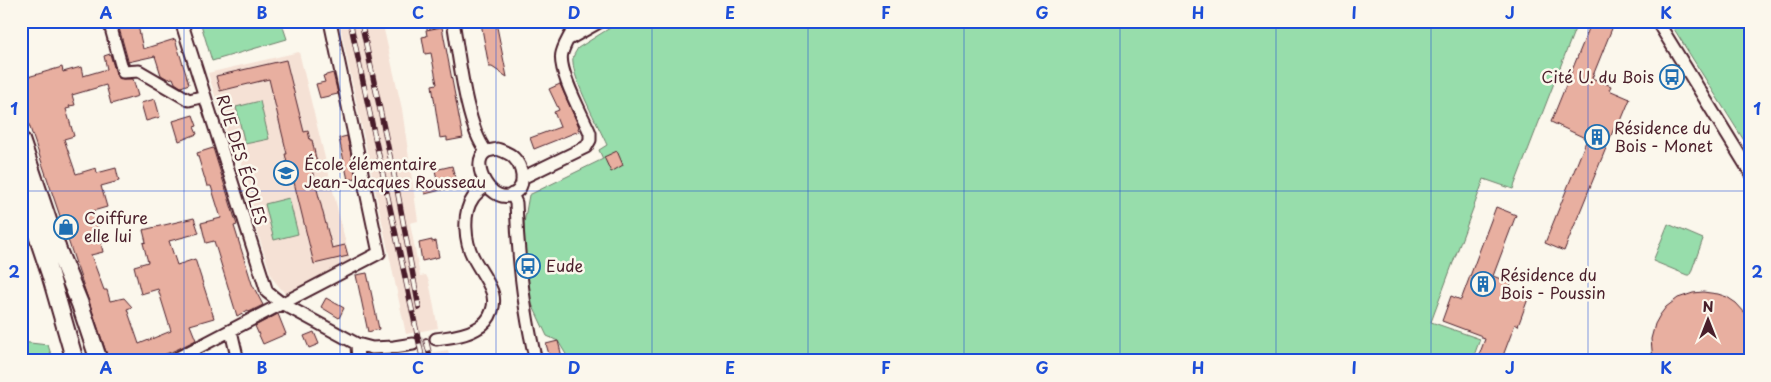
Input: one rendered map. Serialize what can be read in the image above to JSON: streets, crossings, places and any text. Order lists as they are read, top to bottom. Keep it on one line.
{"streets":{"street":["RUE DES ÉCOLES"]},"places":{"bus stop":["Cité U. du Bois","Eude"],"building":["Résidence du Bois - Monet","Résidence du Bois - Poussin"],"school or university":["École élémentaire Jean-Jacques Rousseau"],"shop":["Coiffure elle lui"]},"north":"top","grid":{"columns":["A","B","C","D","E","F","G","H","I","J","K"],"rows":["1","2"]}}
